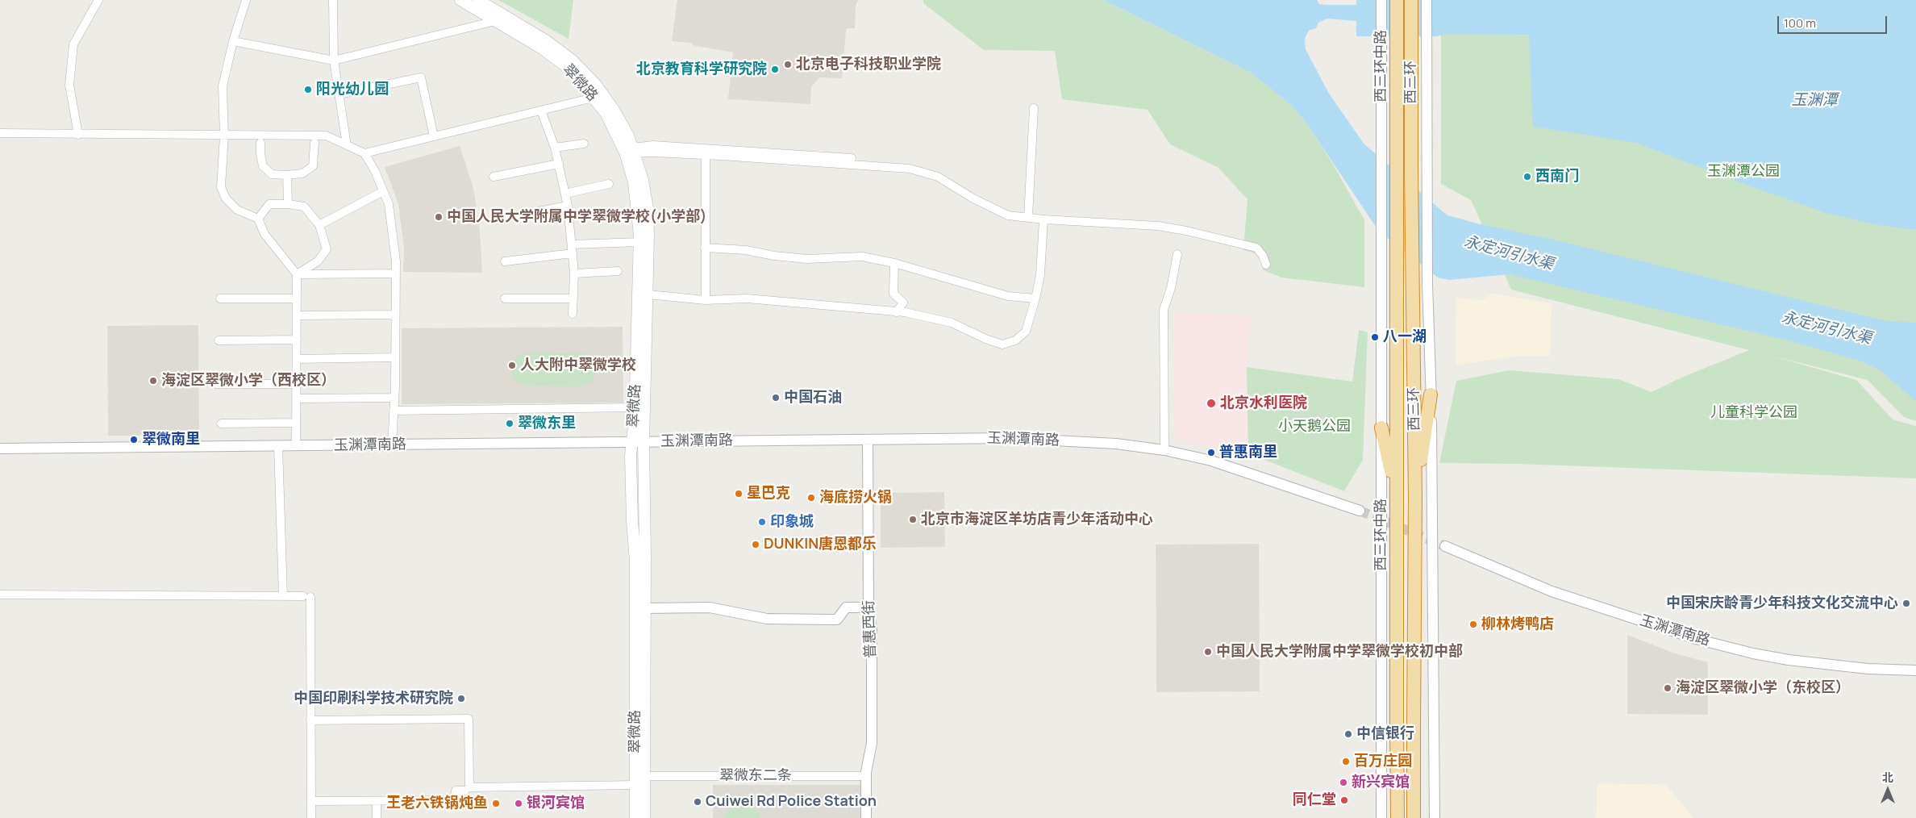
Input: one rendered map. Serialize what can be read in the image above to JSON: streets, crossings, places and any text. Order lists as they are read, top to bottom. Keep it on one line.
{"streets":{"highway":["西三环"],"main road":["翠微路"],"street":["西三环中路","玉渊潭南路","普惠西街","翠微东二条"]},"crossings":[["翠微路","玉渊潭南路"],["翠微路","翠微东二条"],["玉渊潭南路","普惠西街"],["普惠西街","翠微东二条"]],"water":["玉渊潭","永定河引水渠"],"parks":["玉渊潭公园","儿童科学公园","小天鹅公园"],"places":["北京电子科技职业学院","北京教育科学研究院","阳光幼儿园","西南门","中国人民大学附属中学翠微学校(小学部)","八一湖","人大附中翠微学校","海淀区翠微小学（西校区）","中国石油","北京水利医院","翠微东里","翠微南里","普惠南里","星巴克","海底捞火锅","北京市海淀区羊坊店青少年活动中心","印象城","DUNKIN唐恩都乐","中国宋庆龄青少年科技文化交流中心","柳林烤鸭店","中国人民大学附属中学翠微学校初中部","海淀区翠微小学（东校区）","中国印刷科学技术研究院","中信银行","百万庄园","新兴宾馆","同仁堂","Cuiwei Rd Police Station","王老六铁锅炖鱼","银河宾馆"],"scale_bar":"100 m","north":"top"}
